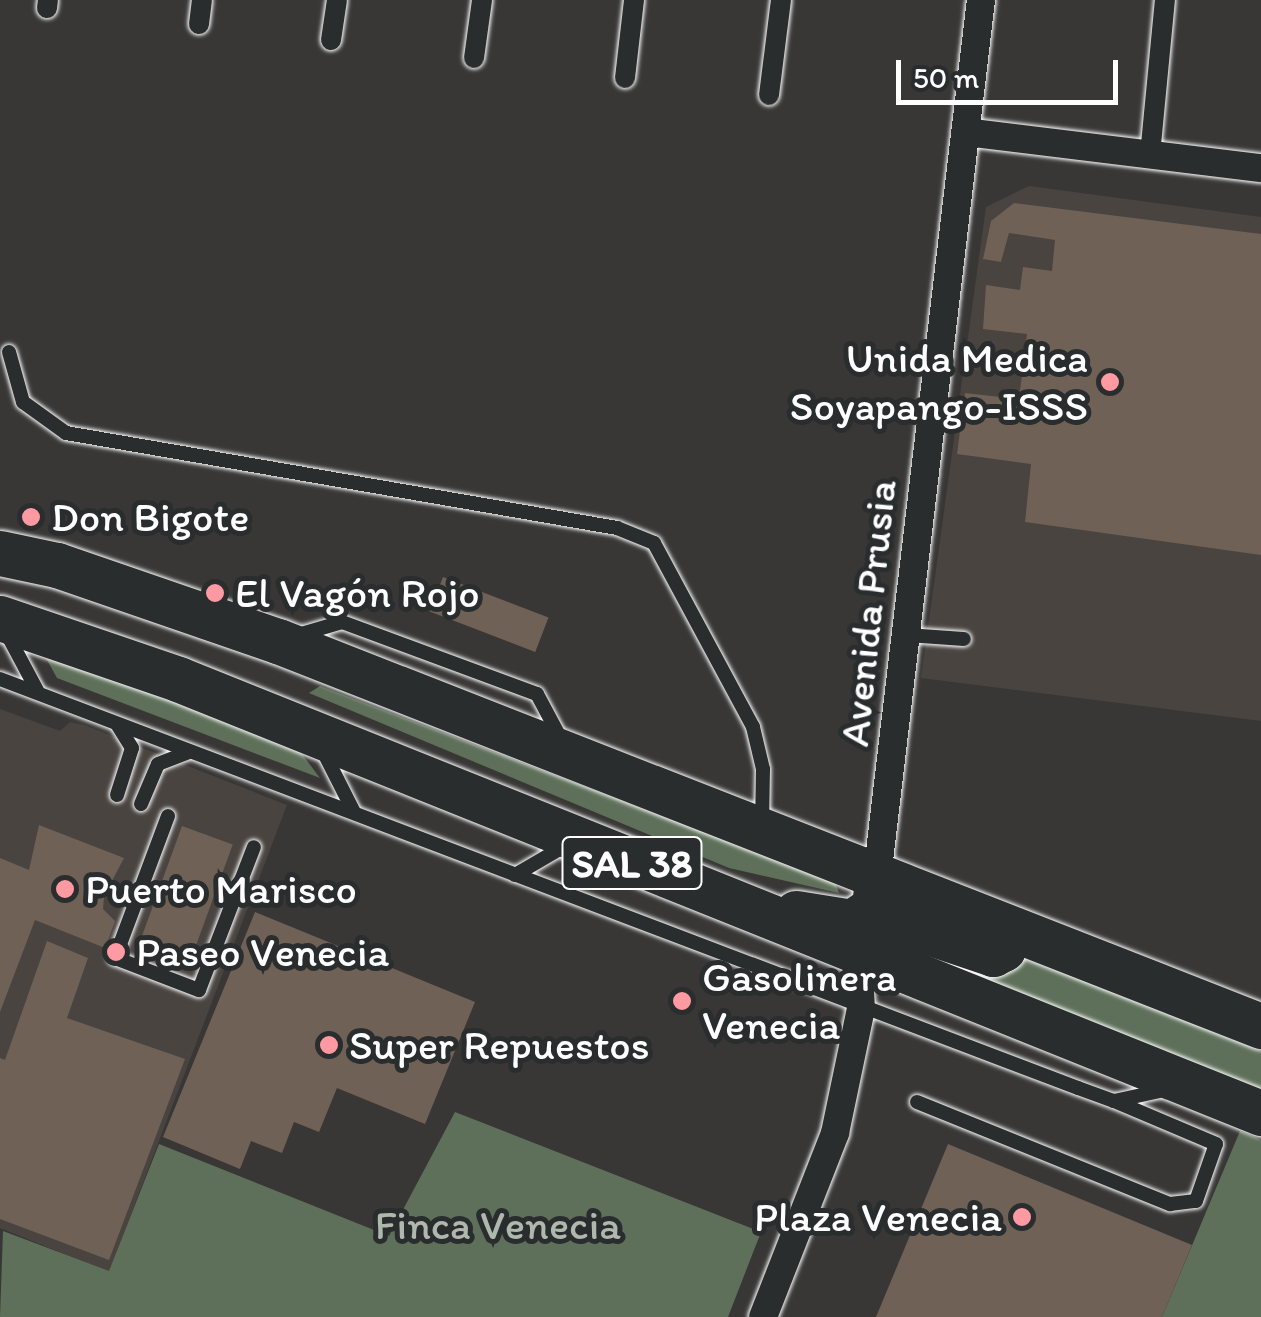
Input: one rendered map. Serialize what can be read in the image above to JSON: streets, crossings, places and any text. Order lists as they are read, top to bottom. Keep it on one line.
{"streets":{"highway":["SAL 38"],"street":["Avenida Prusia"]},"crossings":[["Avenida Prusia","SAL 38"]],"parks":["Finca Venecia"],"places":["Unida Medica Soyapango-ISSS","Don Bigote","El Vagón Rojo","Puerto Marisco","Paseo Venecia","Gasolinera Venecia","Super Repuestos","Plaza Venecia"],"scale_bar":"50 m"}
